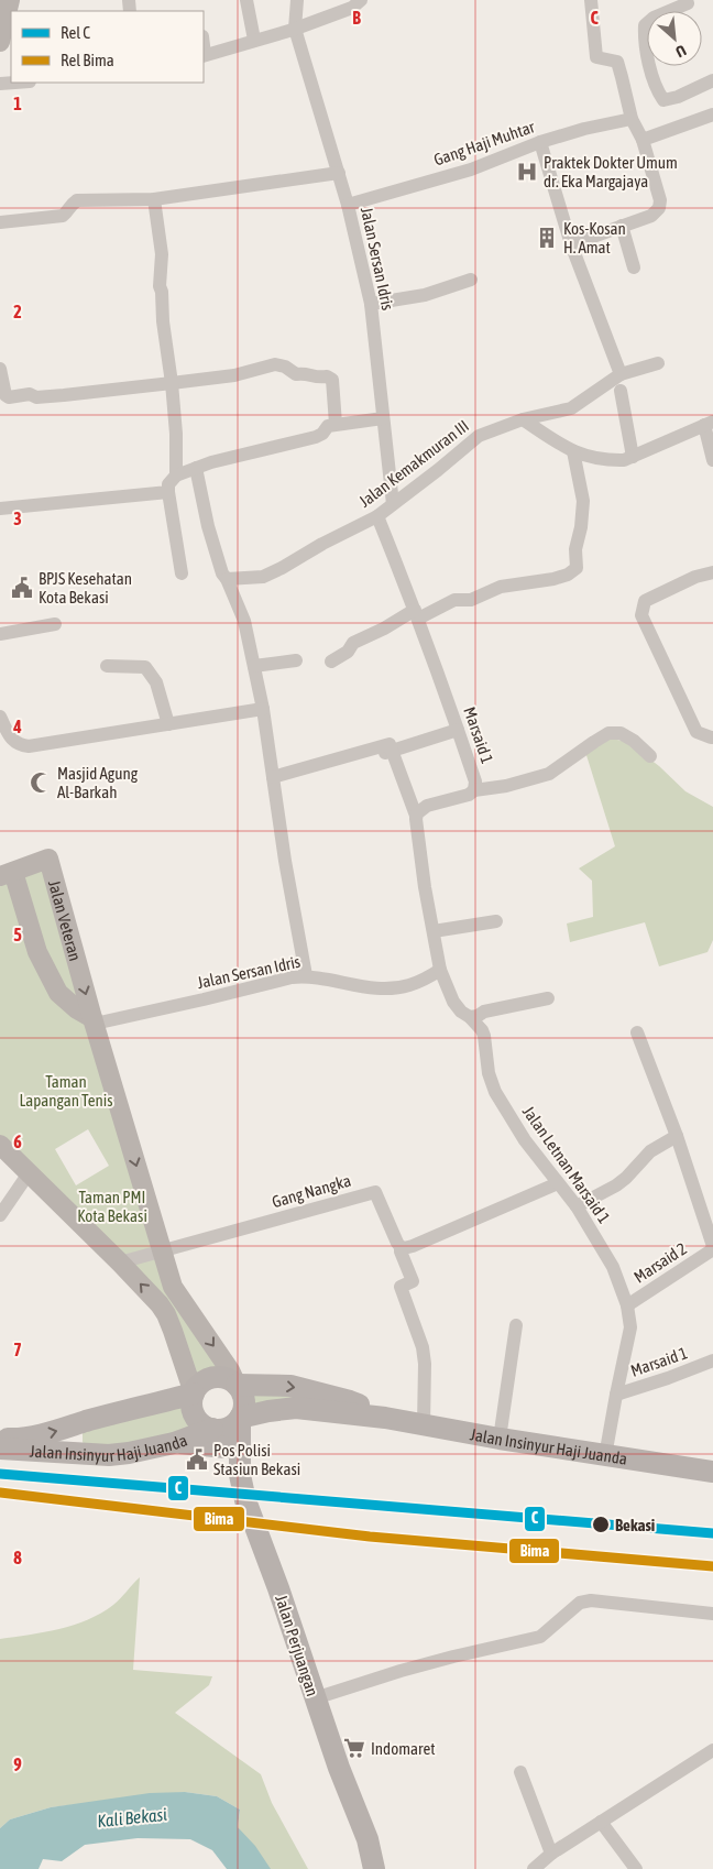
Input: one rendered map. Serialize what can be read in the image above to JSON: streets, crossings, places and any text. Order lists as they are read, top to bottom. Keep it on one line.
{"streets":{"main road":["Jalan Insinyur Haji Juanda","Jalan Perjuangan"],"street":["Gang Haji Muhtar","Jalan Sersan Idris","Jalan Kemakmuran III","Marsaid 1","Jalan Veteran","Jalan Letnan Marsaid 1","Gang Nangka","Marsaid 2"]},"crossings":[["Gang Haji Muhtar","Jalan Sersan Idris"],["Jalan Sersan Idris","Jalan Kemakmuran III"],["Jalan Sersan Idris","Jalan Veteran"],["Jalan Sersan Idris","Jalan Letnan Marsaid 1"],["Jalan Kemakmuran III","Marsaid 1"],["Marsaid 1","Jalan Letnan Marsaid 1"],["Jalan Veteran","Gang Nangka"],["Jalan Veteran","Jalan Insinyur Haji Juanda"],["Jalan Veteran","Jalan Perjuangan"],["Jalan Letnan Marsaid 1","Marsaid 2"],["Jalan Letnan Marsaid 1","Jalan Insinyur Haji Juanda"],["Jalan Insinyur Haji Juanda","Jalan Perjuangan"]],"water":["Kali Bekasi"],"parks":["Taman Lapangan Tenis","Taman PMI Kota Bekasi"],"places":{"hospital":["Praktek Dokter Umum dr. Eka Margajaya"],"building":["Kos-Kosan H. Amat"],"public building":["BPJS Kesehatan Kota Bekasi","Pos Polisi Stasiun Bekasi"],"mosque":["Masjid Agung Al-Barkah"],"other":["Bekasi"],"supermarket":["Indomaret"]},"lines":["rail line C","rail line Bima"],"legend":["Rel C","Rel Bima"],"north":"bottom right","grid":{"columns":["B","C"],"rows":["1","2","3","4","5","6","7","8","9"]}}
